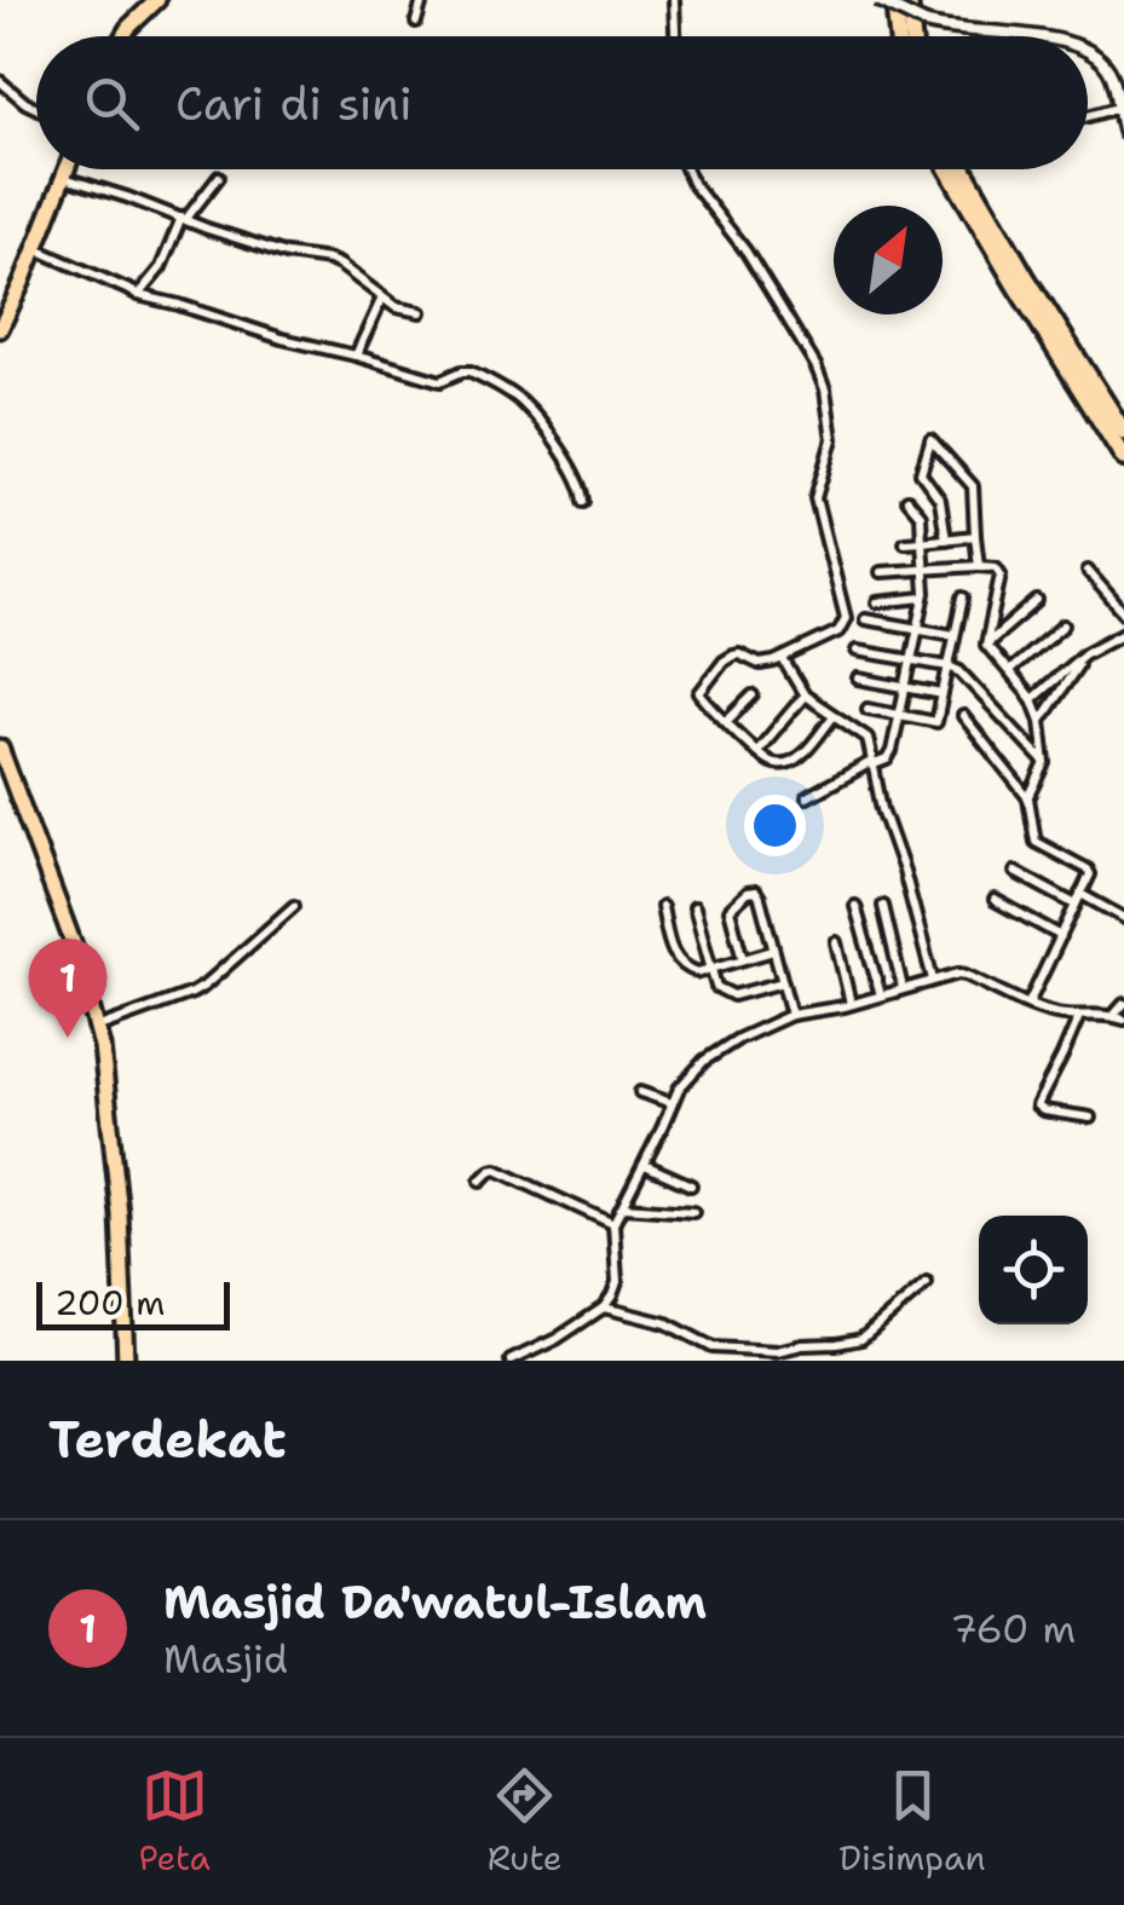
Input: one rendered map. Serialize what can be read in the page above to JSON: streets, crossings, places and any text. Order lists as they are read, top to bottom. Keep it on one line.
{"scale_bar":"200 m","north":"top right","page":{"search":"Cari di sini","pins":"1","scale":"200 m","heading":"Terdekat","list":[{"mark":"1","name":"Masjid Da'watul-Islam","note":"Masjid","value":"760 m"}],"nav":["Peta","Rute","Disimpan"]}}
